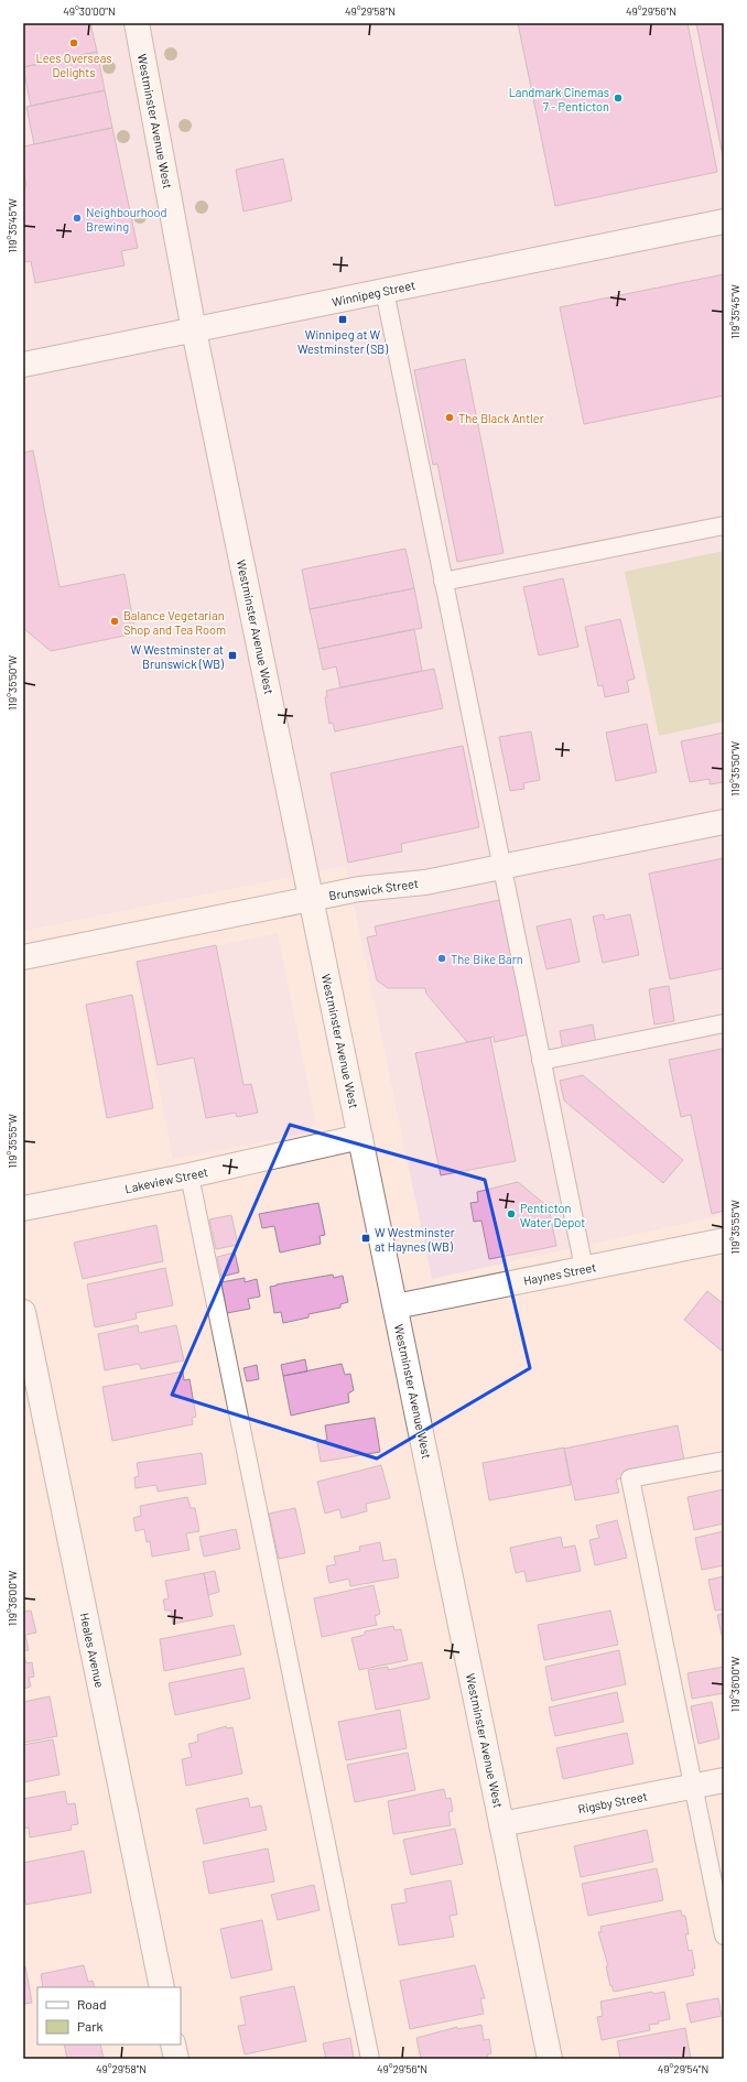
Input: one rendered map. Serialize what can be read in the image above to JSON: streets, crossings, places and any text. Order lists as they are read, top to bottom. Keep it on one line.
{"streets":{"street":["Westminster Avenue West","Winnipeg Street","Brunswick Street","Lakeview Street","Haynes Street","Heales Avenue","Rigsby Street"]},"crossings":[["Westminster Avenue West","Winnipeg Street"],["Westminster Avenue West","Brunswick Street"],["Westminster Avenue West","Lakeview Street"],["Westminster Avenue West","Haynes Street"],["Westminster Avenue West","Rigsby Street"]],"places":{"other":["Lees Overseas Delights","Landmark Cinemas 7 - Penticton","Neighbourhood Brewing","The Black Antler","Balance Vegetarian Shop and Tea Room","The Bike Barn","Penticton Water Depot"],"transit":["Winnipeg at W Westminster (SB)","W Westminster at Brunswick (WB)","W Westminster at Haynes (WB)"]},"legend":["Road","Park"],"coordinates":["49°30'00\"N","49°29'58\"N","49°29'56\"N","119°35'45\"W","119°35'50\"W","119°35'55\"W","119°36'00\"W","49°29'54\"N"]}
